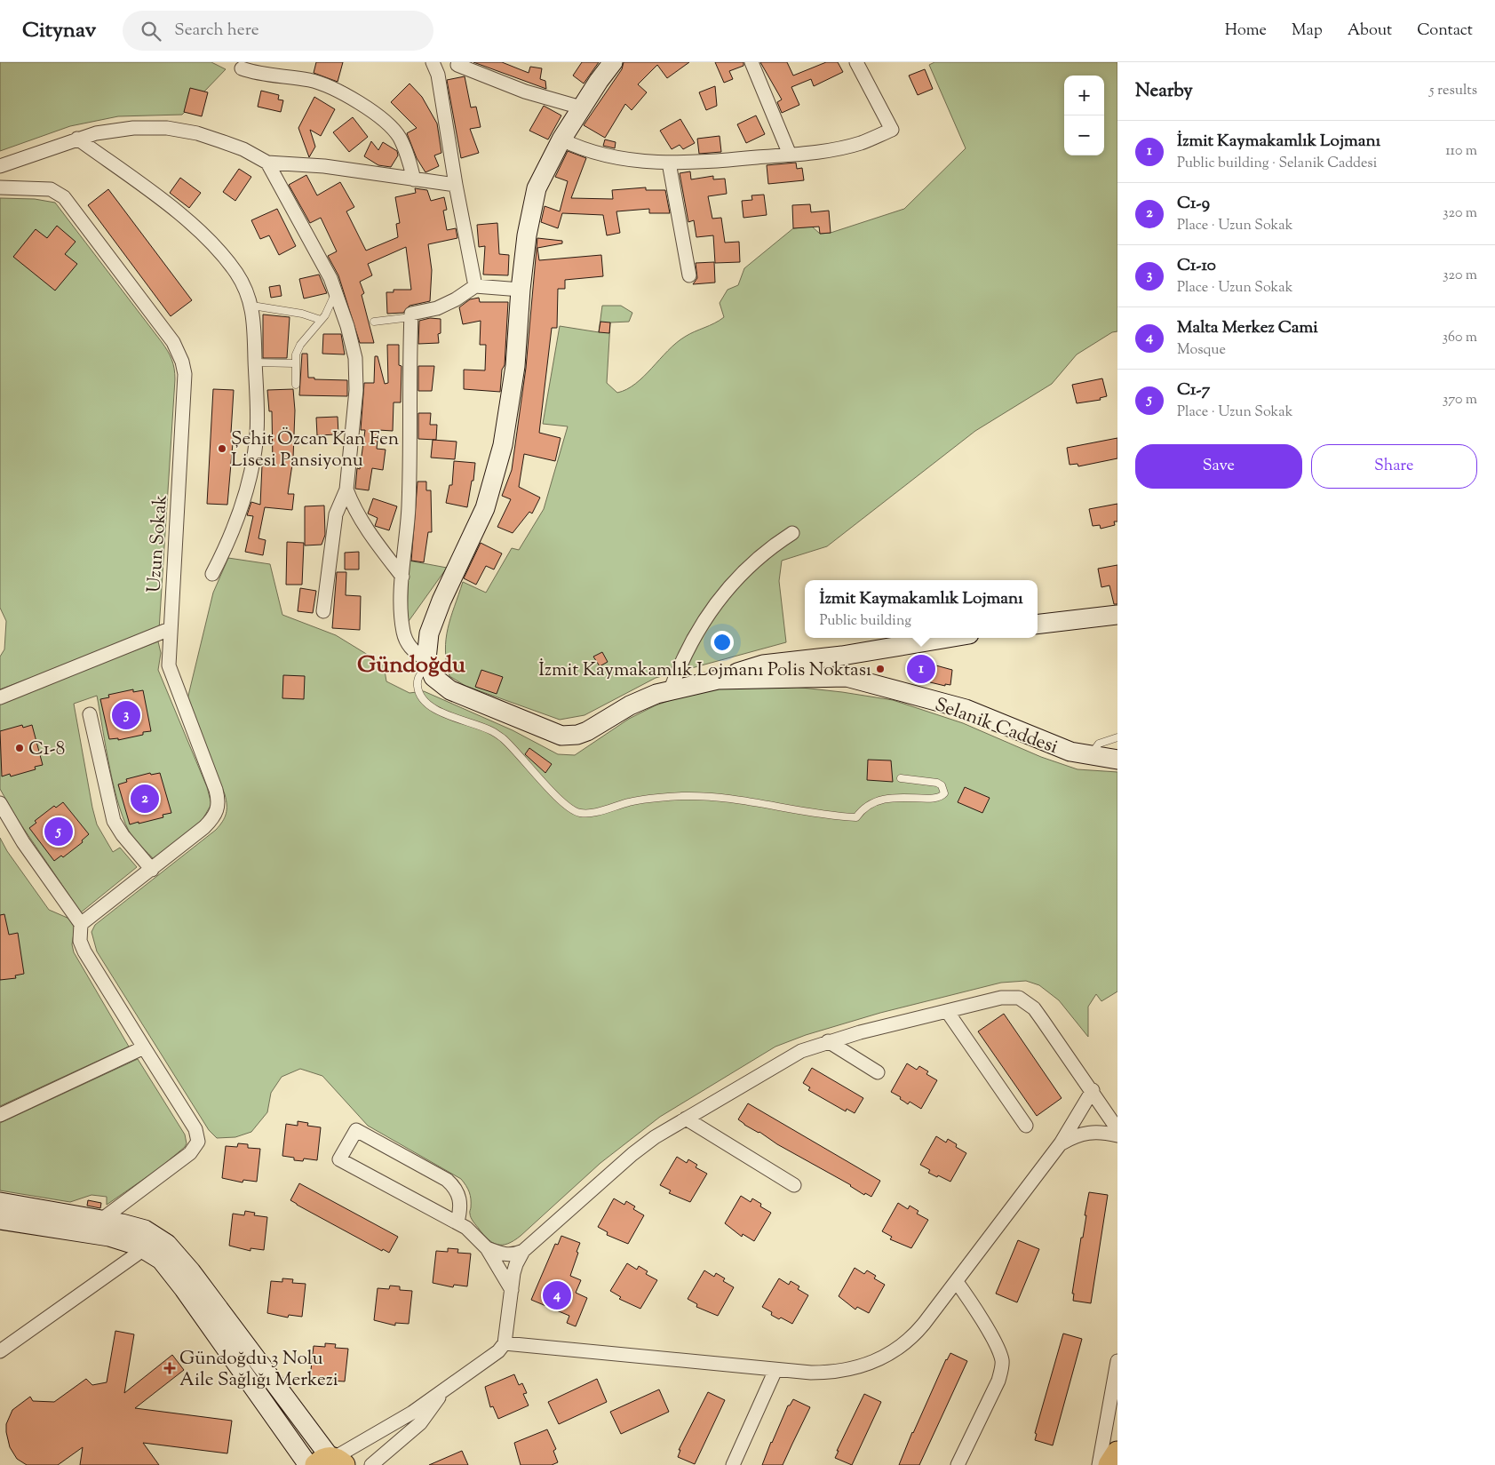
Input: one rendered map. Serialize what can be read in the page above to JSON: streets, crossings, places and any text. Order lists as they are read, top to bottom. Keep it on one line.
{"streets":{"main road":["Selanik Caddesi"],"street":["Uzun Sokak"]},"districts":["Gündoğdu"],"places":{"other":["Şehit Özcan Kan Fen Lisesi Pansiyonu","İzmit Kaymakamlık Lojmanı Polis Noktası","C1-8"],"health":["Gündoğdu 3 Nolu Aile Sağlığı Merkezi"]},"page":{"header":"Citynav","search":"Search here","nav":["Home","Map","About","Contact"],"heading":["Nearby","5 results"],"map_buttons":["+","−"],"list":[{"mark":"1","name":"İzmit Kaymakamlık Lojmanı","note":"Public building · Selanik Caddesi","value":"110 m"},{"mark":"2","name":"C1-9","note":"Place · Uzun Sokak","value":"320 m"},{"mark":"3","name":"C1-10","note":"Place · Uzun Sokak","value":"320 m"},{"mark":"4","name":"Malta Merkez Cami","note":"Mosque","value":"360 m"},{"mark":"5","name":"C1-7","note":"Place · Uzun Sokak","value":"370 m"}],"buttons":["Save","Share"],"popup":["İzmit Kaymakamlık Lojmanı","Public building"],"pins":["1","3","2","5","4"]}}
